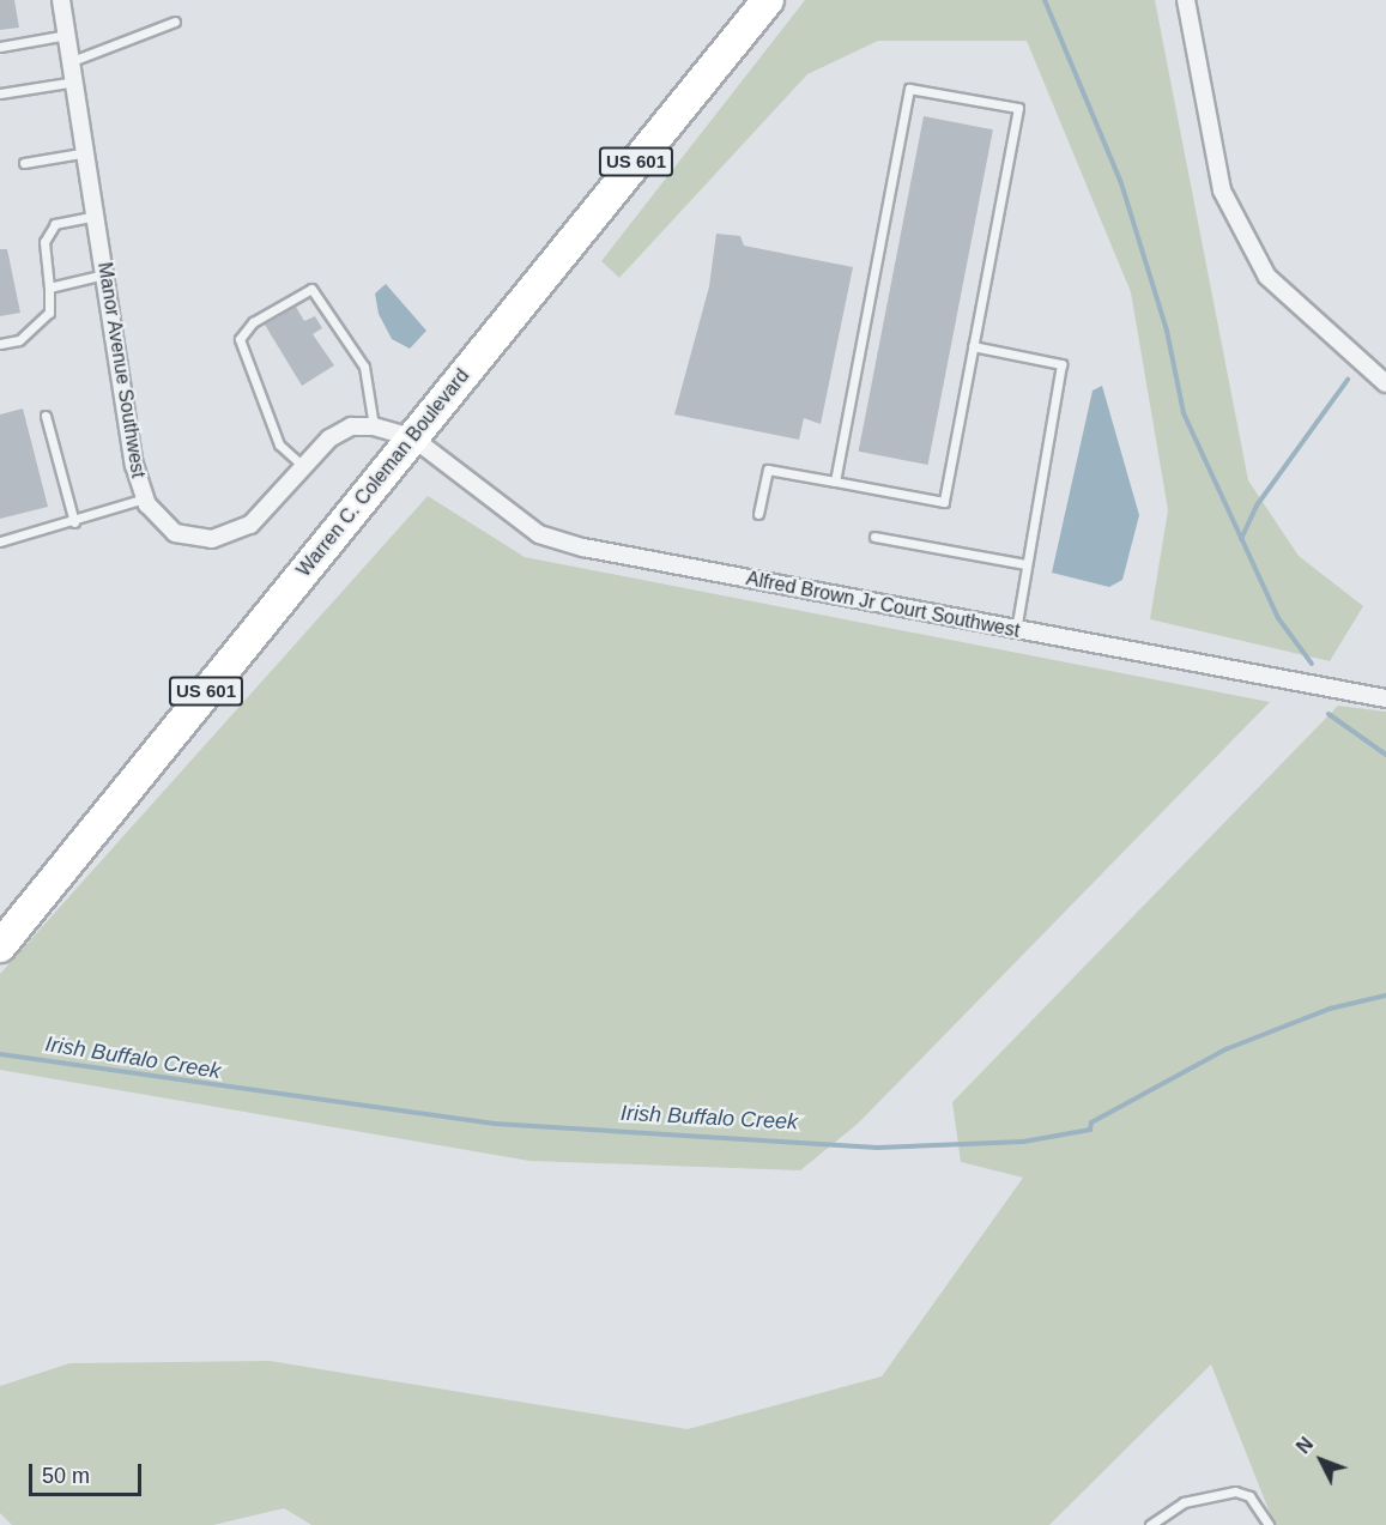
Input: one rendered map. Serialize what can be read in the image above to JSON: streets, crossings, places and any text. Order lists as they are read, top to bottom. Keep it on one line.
{"streets":{"highway":["US 601","Warren C. Coleman Boulevard"],"street":["Manor Avenue Southwest","Alfred Brown Jr Court Southwest"]},"crossings":[["Manor Avenue Southwest","Warren C. Coleman Boulevard"],["Manor Avenue Southwest","Alfred Brown Jr Court Southwest"],["Warren C. Coleman Boulevard","Alfred Brown Jr Court Southwest"]],"water":["Irish Buffalo Creek"],"scale_bar":"50 m","north":"top left"}
